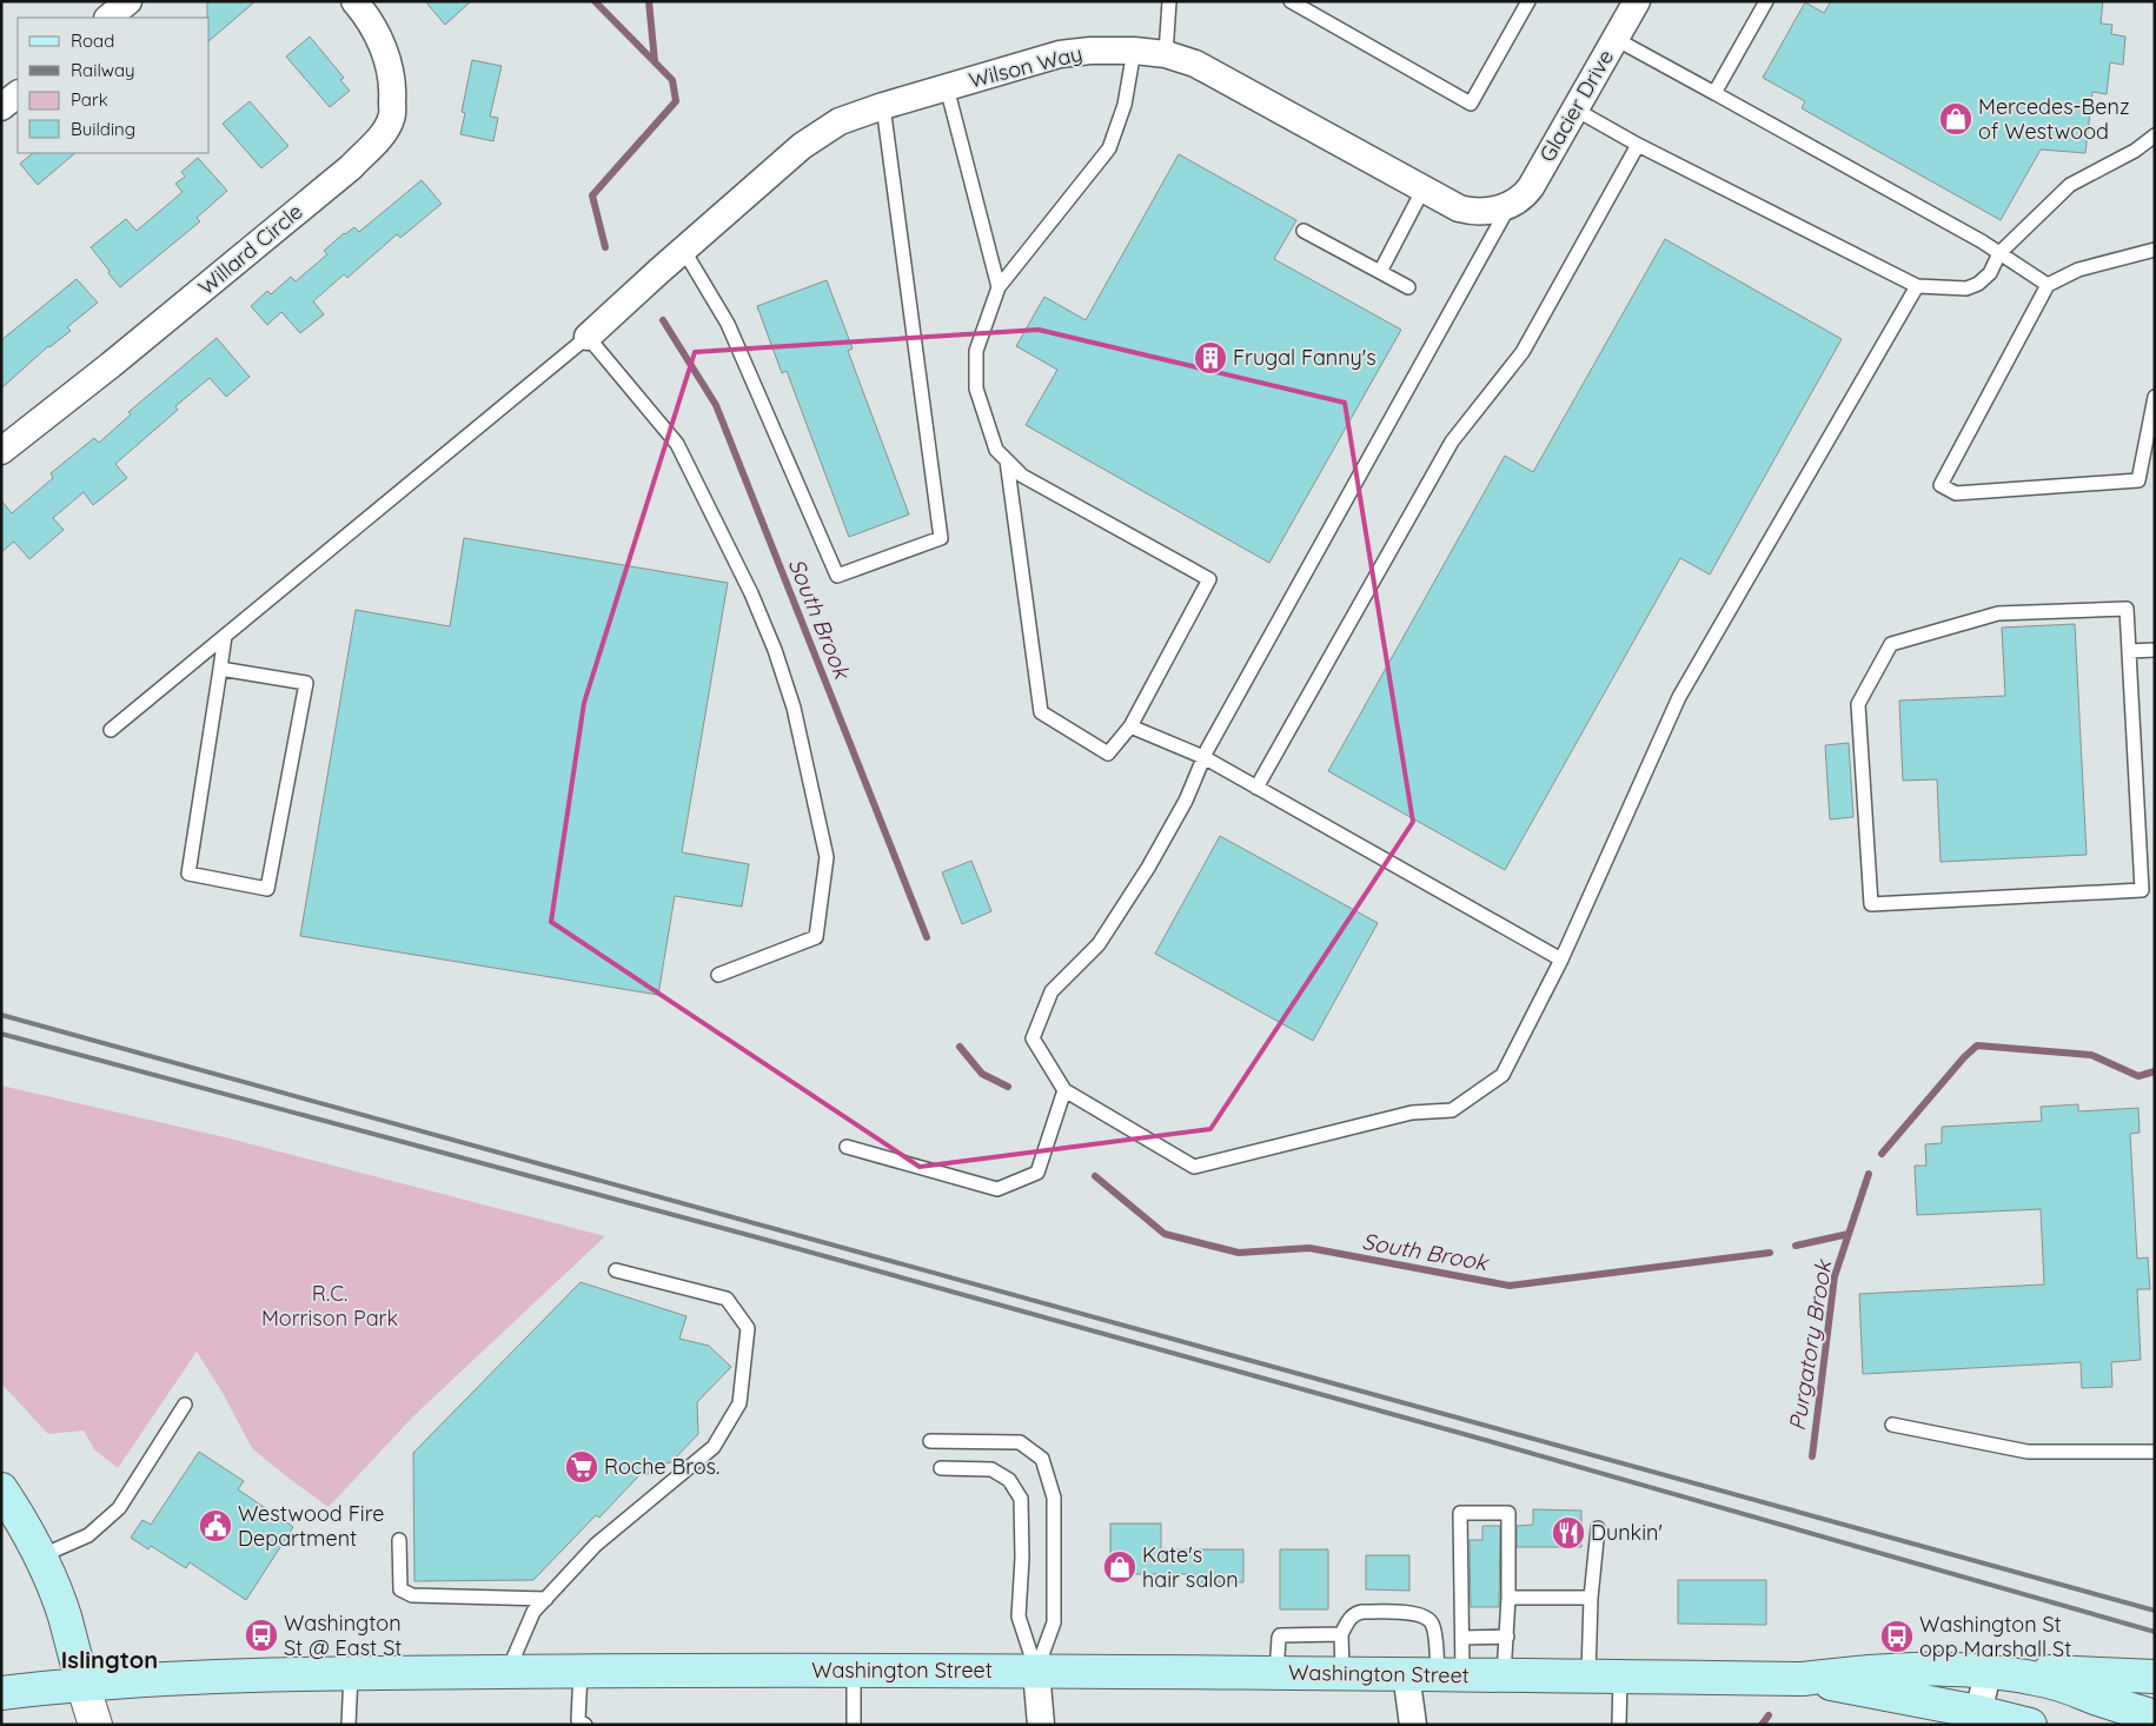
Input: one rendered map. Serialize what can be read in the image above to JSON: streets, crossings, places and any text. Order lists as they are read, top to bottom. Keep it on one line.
{"streets":{"main road":["Washington Street"],"street":["Wilson Way","Glacier Drive","Willard Circle"]},"crossings":[["Wilson Way","Glacier Drive"]],"districts":["Islington"],"water":["South Brook","Purgatory Brook"],"parks":["R.C. Morrison Park"],"places":{"shop":["Mercedes-Benz of Westwood","Kate's hair salon"],"building":["Frugal Fanny's"],"supermarket":["Roche Bros."],"public building":["Westwood Fire Department"],"restaurant":["Dunkin'"],"bus stop":["Washington St @ East St","Washington St opp Marshall St"]},"legend":["Road","Railway","Park","Building"]}
